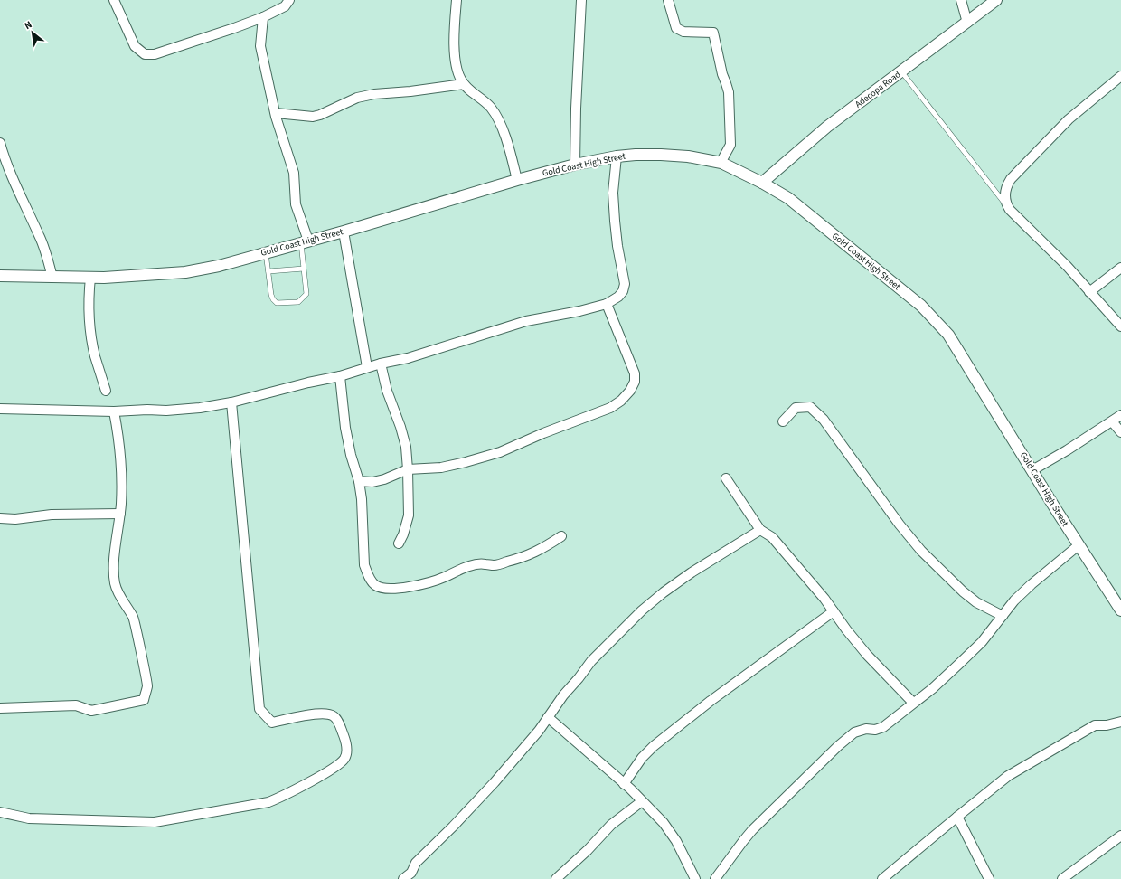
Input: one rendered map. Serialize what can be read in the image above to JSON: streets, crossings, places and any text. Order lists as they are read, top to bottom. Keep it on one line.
{"streets":{"street":["Adecopa Road","Gold Coast High Street"]},"crossings":[["Adecopa Road","Gold Coast High Street"]],"north":"top left"}
